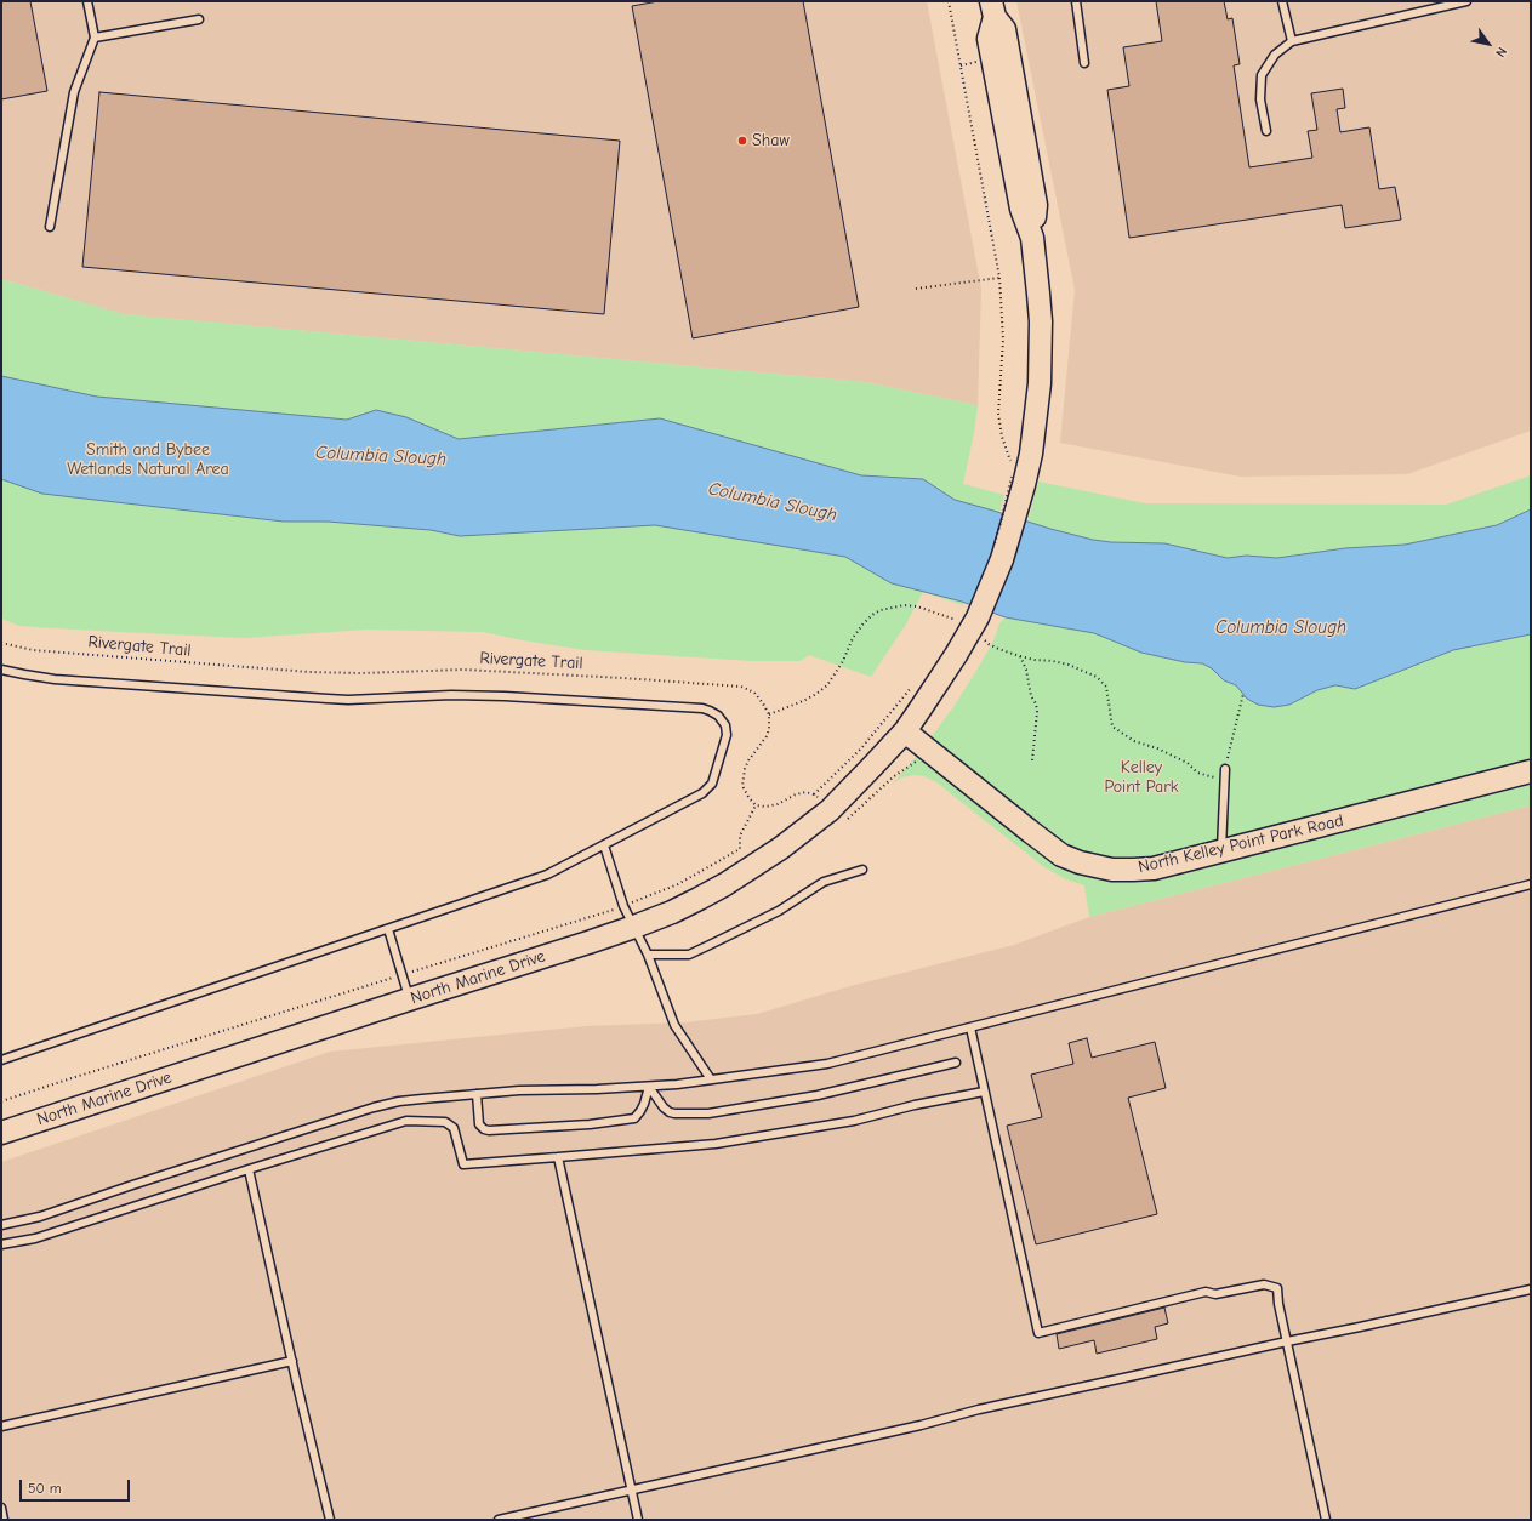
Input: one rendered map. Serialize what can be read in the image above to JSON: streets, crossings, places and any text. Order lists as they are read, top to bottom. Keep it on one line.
{"streets":{"main road":["North Kelley Point Park Road","North Marine Drive"],"path":["Rivergate Trail"]},"crossings":[["North Kelley Point Park Road","North Marine Drive"]],"water":["Columbia Slough"],"parks":["Smith and Bybee Wetlands Natural Area","Kelley Point Park"],"places":["Shaw"],"scale_bar":"50 m","north":"bottom right"}
